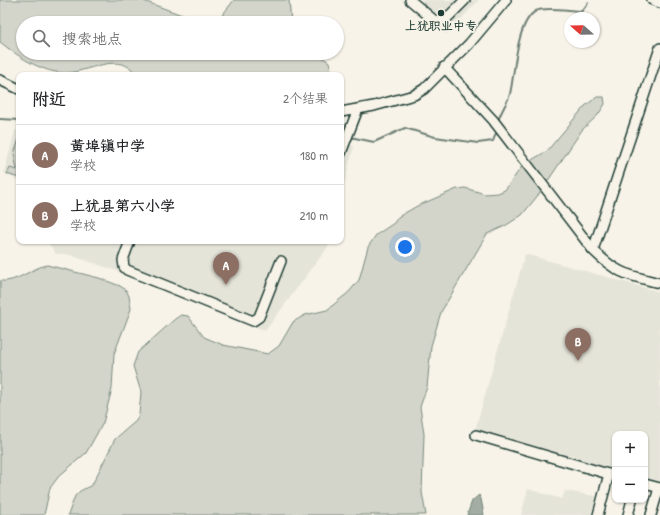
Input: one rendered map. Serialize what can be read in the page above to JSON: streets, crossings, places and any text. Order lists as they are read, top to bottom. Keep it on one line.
{"places":["上犹职业中专"],"north":"left","page":{"search":"搜索地点","heading":["附近","2个结果"],"list":[{"mark":"A","name":"黄埠镇中学","note":"学校","value":"180 m"},{"mark":"B","name":"上犹县第六小学","note":"学校","value":"210 m"}],"pins":["A","B"],"map_buttons":["+","−"]}}
